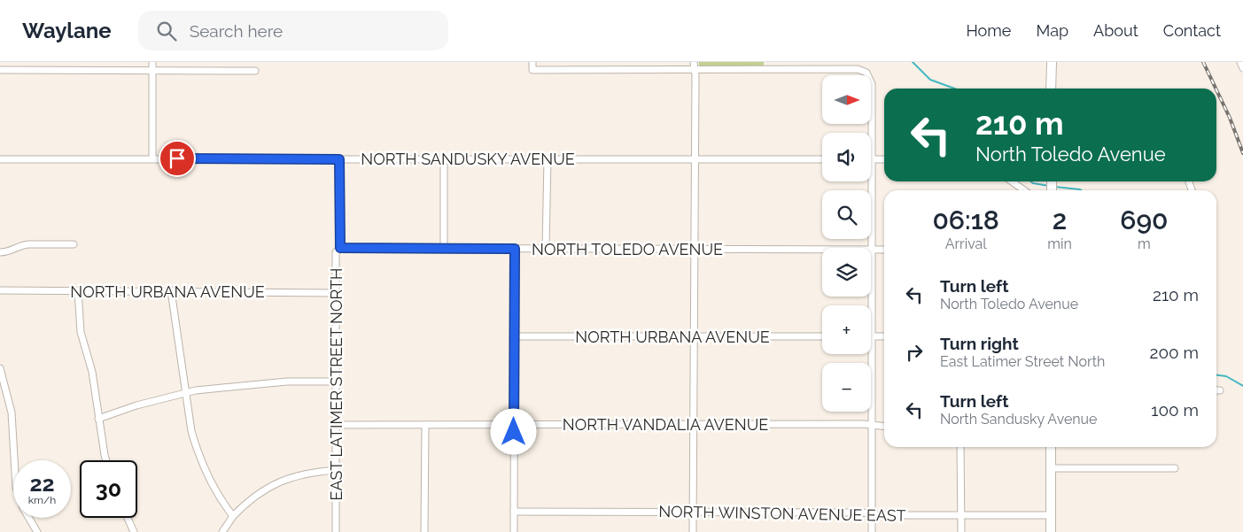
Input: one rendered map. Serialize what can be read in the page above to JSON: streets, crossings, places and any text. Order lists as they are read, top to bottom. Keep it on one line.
{"streets":{"street":["NORTH SANDUSKY AVENUE","NORTH TOLEDO AVENUE","NORTH URBANA AVENUE","EAST LATIMER STREET NORTH","NORTH VANDALIA AVENUE","NORTH WINSTON AVENUE EAST"]},"crossings":[["NORTH SANDUSKY AVENUE","EAST LATIMER STREET NORTH"],["NORTH TOLEDO AVENUE","EAST LATIMER STREET NORTH"],["NORTH URBANA AVENUE","EAST LATIMER STREET NORTH"],["EAST LATIMER STREET NORTH","NORTH VANDALIA AVENUE"]],"north":"right","page":{"header":"Waylane","search":"Search here","nav":["Home","Map","About","Contact"],"map_buttons":["+","−"],"turn":["210 m","North Toledo Avenue"],"eta":["06:18","Arrival","2","min","690","m"],"list":[{"name":"Turn left","note":"North Toledo Avenue","value":"210 m"},{"name":"Turn right","note":"East Latimer Street North","value":"200 m"},{"name":"Turn left","note":"North Sandusky Avenue","value":"100 m"}],"speed":"22 km/h","limit":"30"}}
